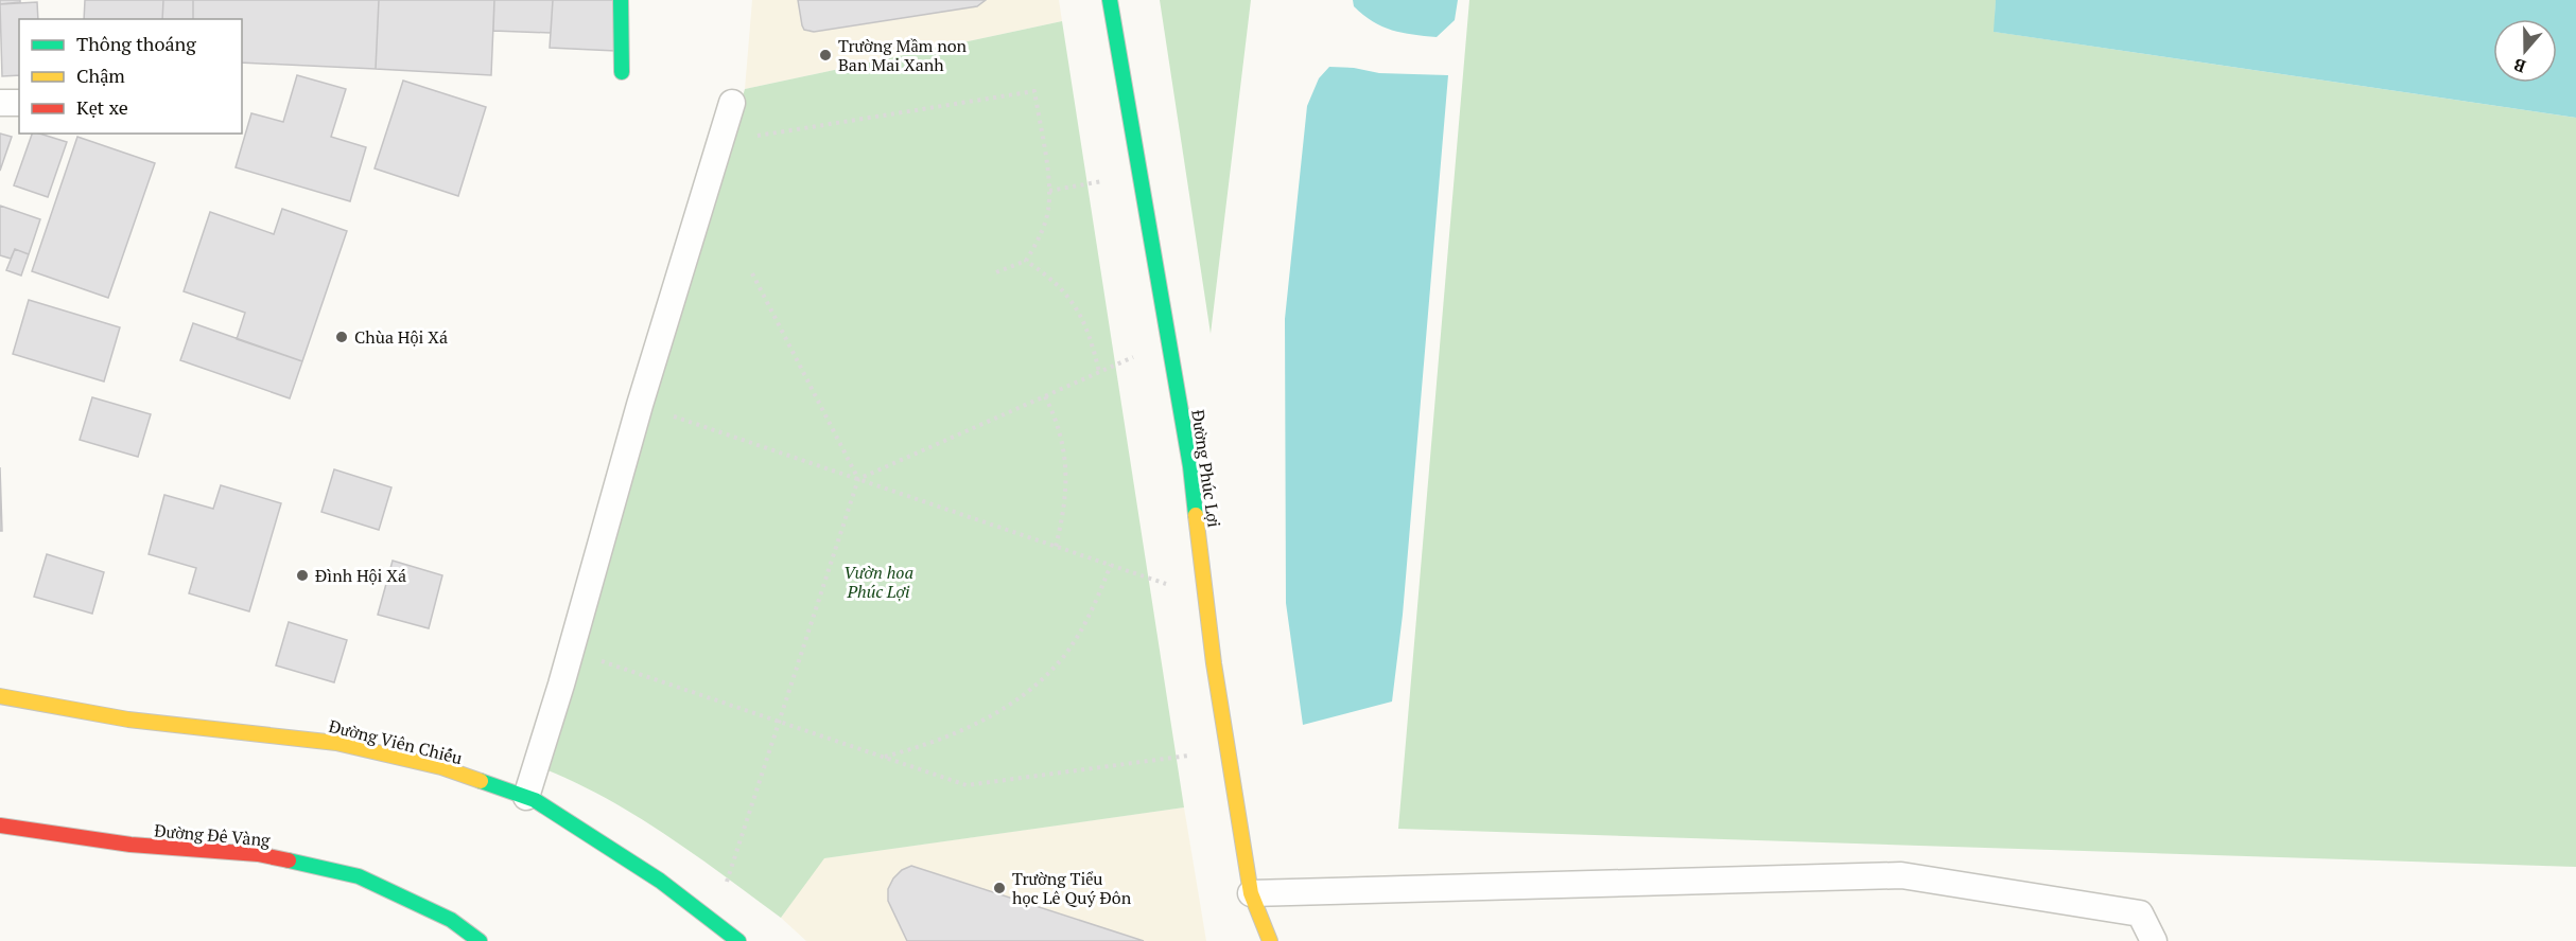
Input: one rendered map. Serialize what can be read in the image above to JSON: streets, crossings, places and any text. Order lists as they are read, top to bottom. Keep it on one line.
{"streets":{"street":["Đường Phúc Lợi","Đường Viên Chiếu","Đường Đê Vàng"]},"parks":["Vườn hoa Phúc Lợi"],"places":["Trường Mầm non Ban Mai Xanh","Chùa Hội Xá","Đình Hội Xá","Trường Tiểu học Lê Quý Đôn"],"legend":["Thông thoáng","Chậm","Kẹt xe"],"north":"bottom"}
